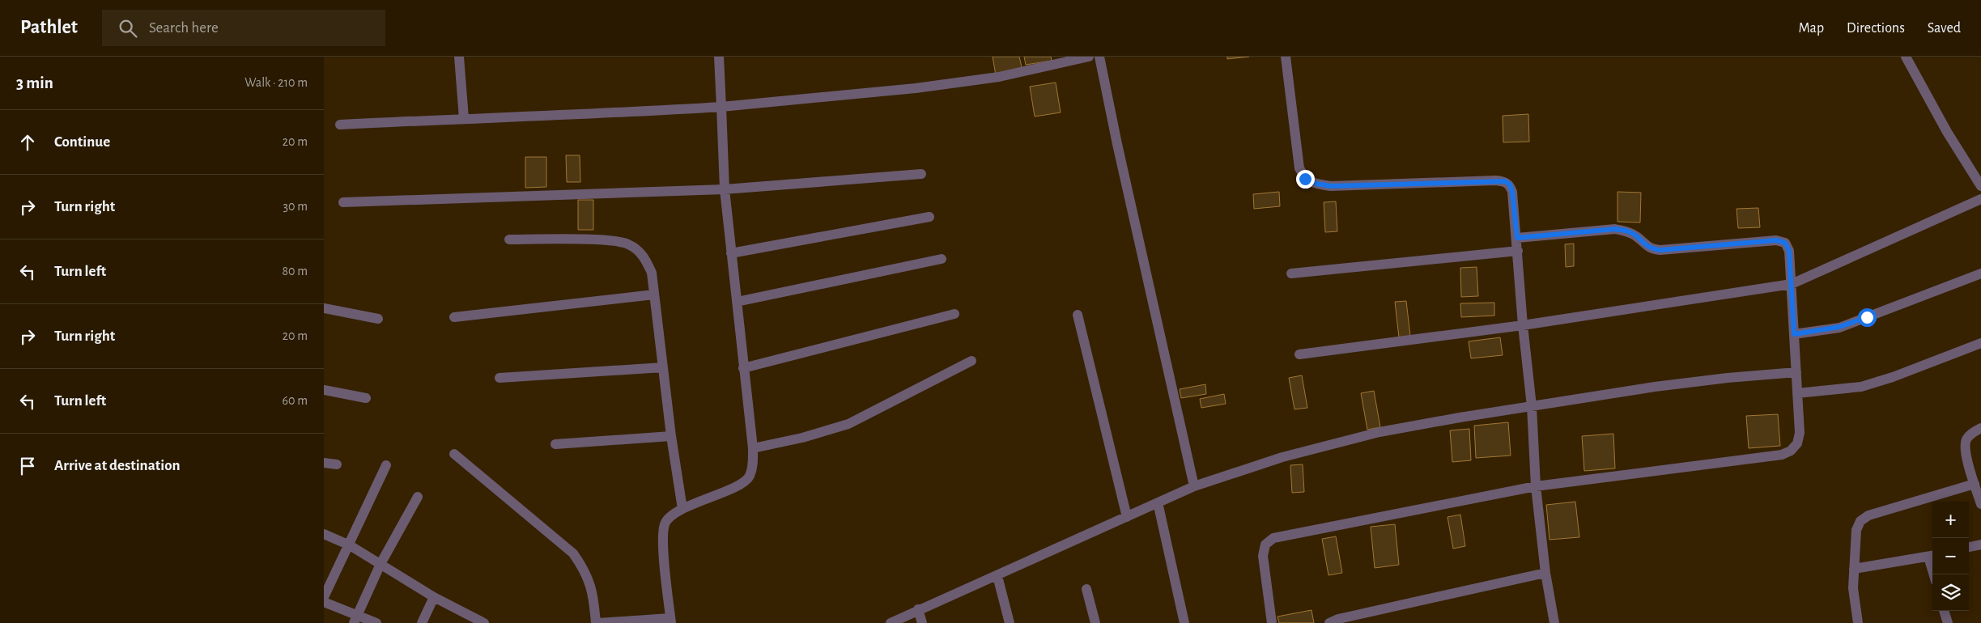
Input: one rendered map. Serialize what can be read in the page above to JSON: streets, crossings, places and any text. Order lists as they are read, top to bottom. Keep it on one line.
{"page":{"header":"Pathlet","search":"Search here","nav":["Map","Directions","Saved"],"heading":["3 min","Walk · 210 m"],"list":[["Continue","20 m"],["Turn right","30 m"],["Turn left","80 m"],["Turn right","20 m"],["Turn left","60 m"],"Arrive at destination"],"map_buttons":["+","−"]}}
